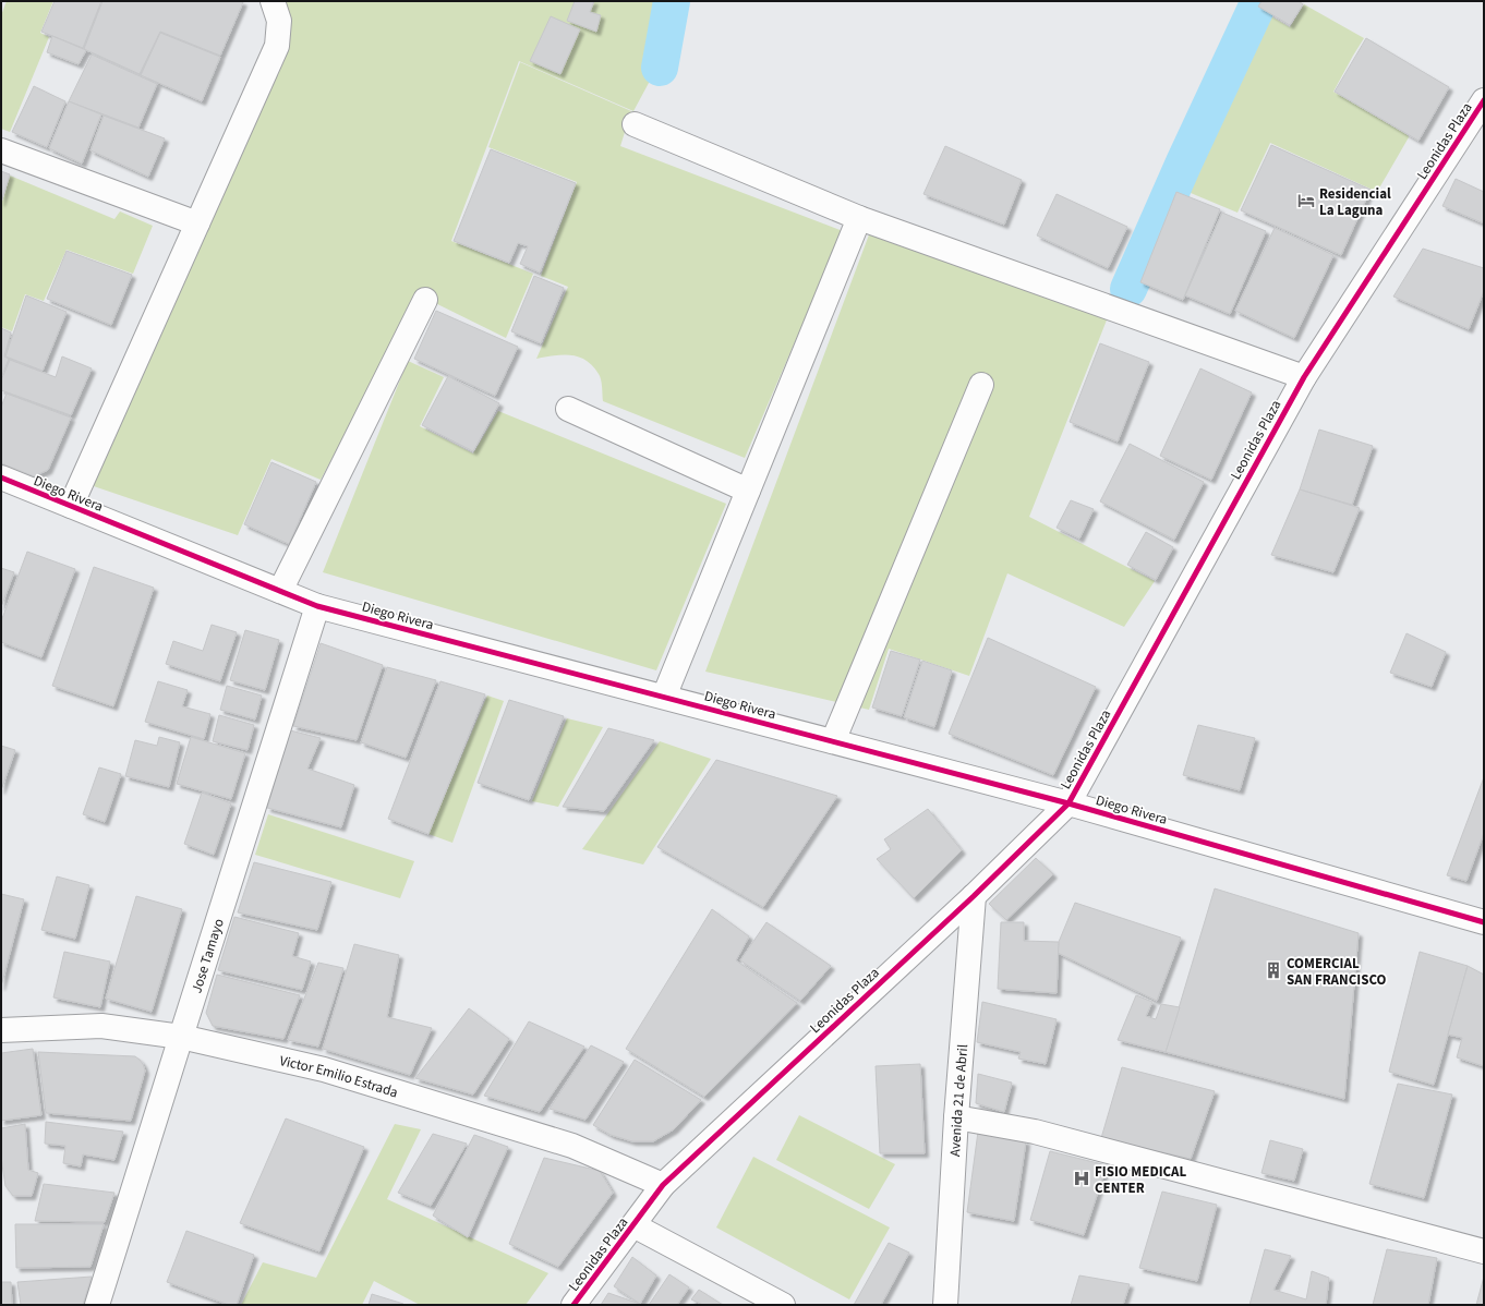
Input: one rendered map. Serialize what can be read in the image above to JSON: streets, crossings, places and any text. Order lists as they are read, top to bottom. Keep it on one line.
{"streets":{"street":["Leonidas Plaza","Diego Rivera","Jose Tamayo","Victor Emilio Estrada","Avenida 21 de Abril"]},"crossings":[["Leonidas Plaza","Diego Rivera"],["Leonidas Plaza","Victor Emilio Estrada"],["Leonidas Plaza","Avenida 21 de Abril"],["Diego Rivera","Jose Tamayo"],["Jose Tamayo","Victor Emilio Estrada"]],"places":{"hotel":["Residencial La Laguna"],"building":["COMERCIAL SAN FRANCISCO"],"hospital":["FISIO MEDICAL CENTER"]}}
